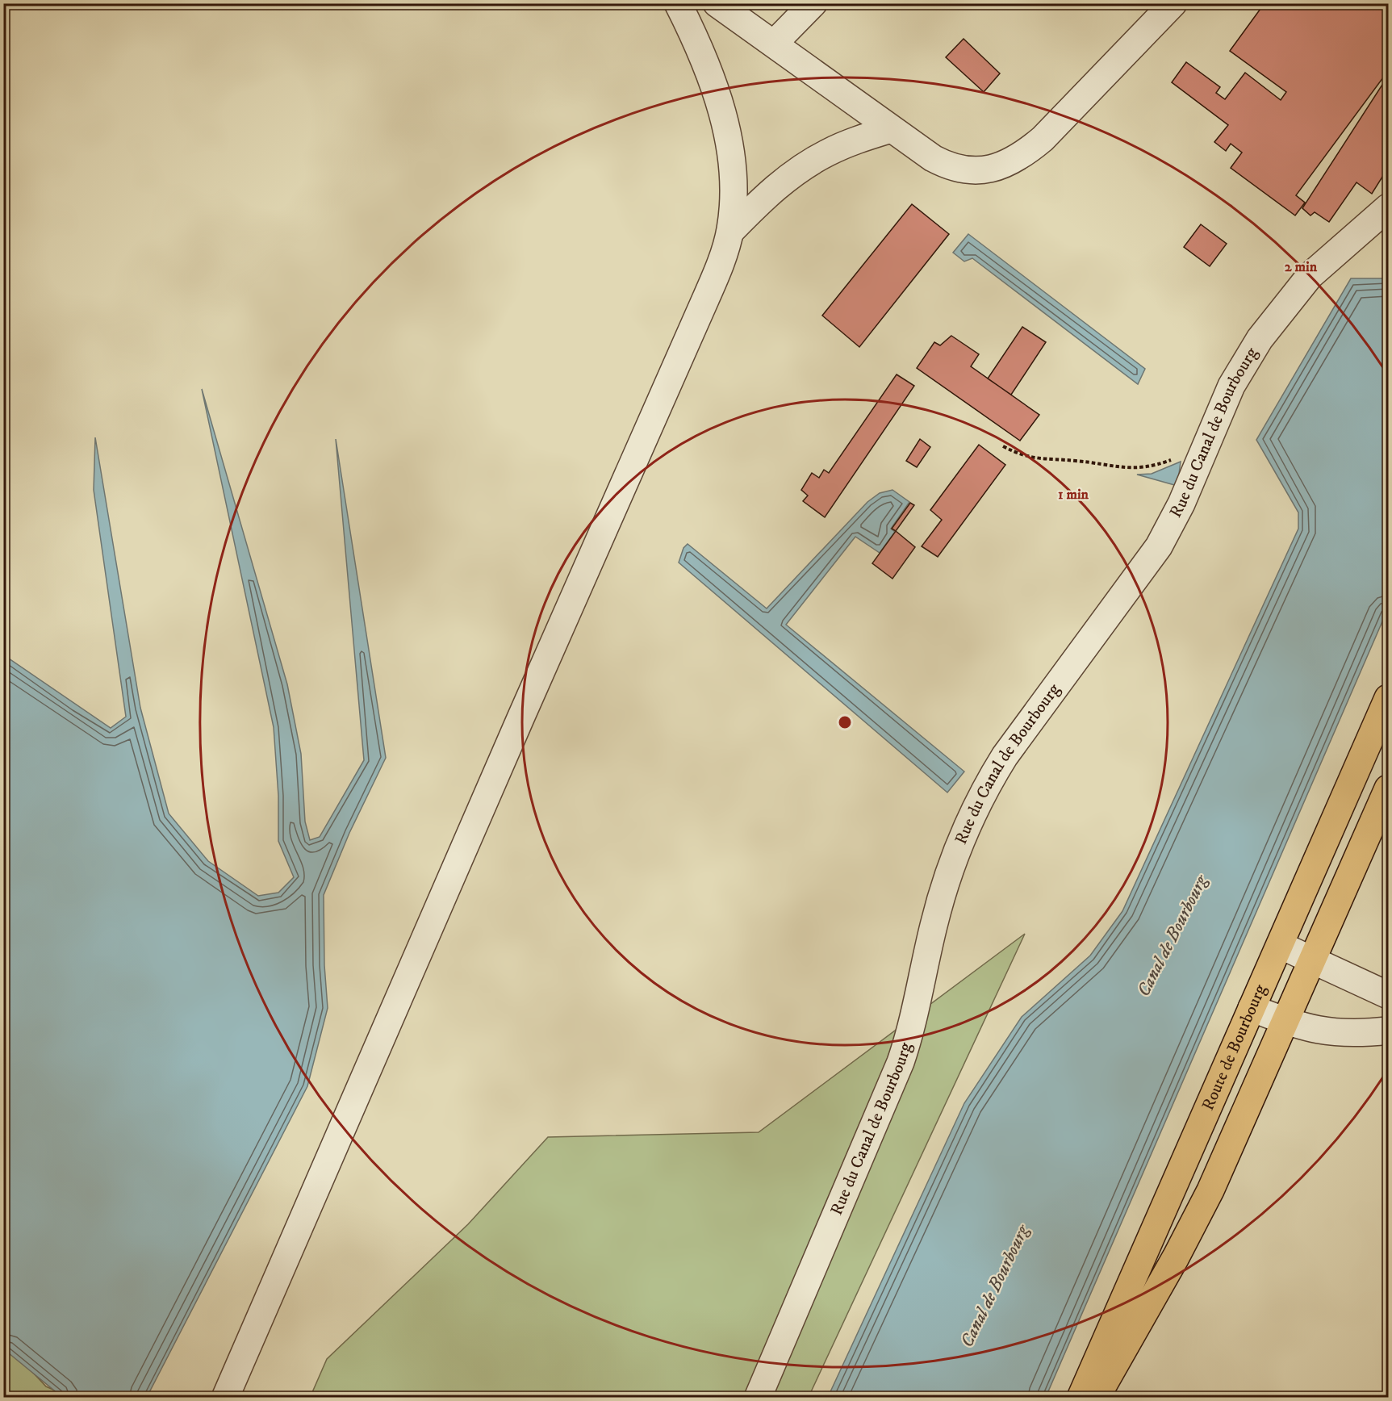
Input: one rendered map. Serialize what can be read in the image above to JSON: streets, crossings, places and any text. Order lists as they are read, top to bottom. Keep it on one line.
{"streets":{"main road":["Route de Bourbourg"],"street":["Rue du Canal de Bourbourg"]},"water":["Canal de Bourbourg"],"rings":["2 min","1 min"]}
